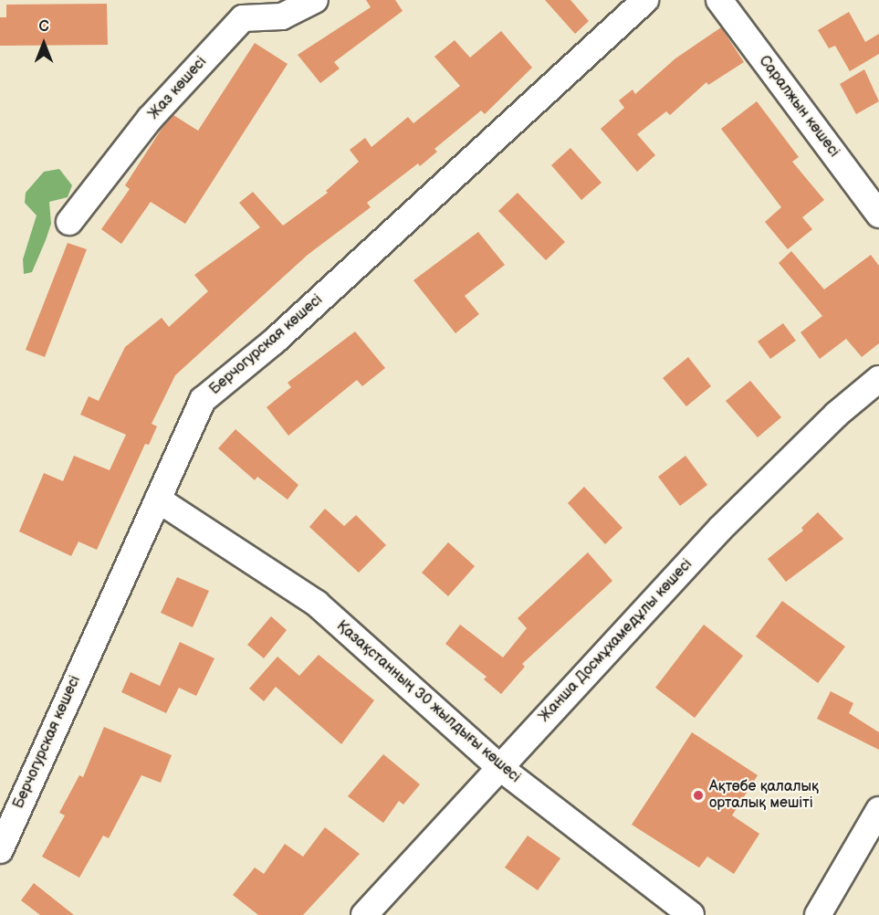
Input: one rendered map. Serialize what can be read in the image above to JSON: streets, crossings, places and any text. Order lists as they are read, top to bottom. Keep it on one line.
{"streets":{"street":["Жаз көшесі","Саралжын көшесі","Берчогурская көшесі","Жанша Досмұхамедұлы көшесі","Қазақстанның 30 жылдығы көшесі"]},"crossings":[["Берчогурская көшесі","Қазақстанның 30 жылдығы көшесі"],["Жанша Досмұхамедұлы көшесі","Қазақстанның 30 жылдығы көшесі"]],"places":["Ақтөбе қалалық орталық мешіті"],"north":"top"}
